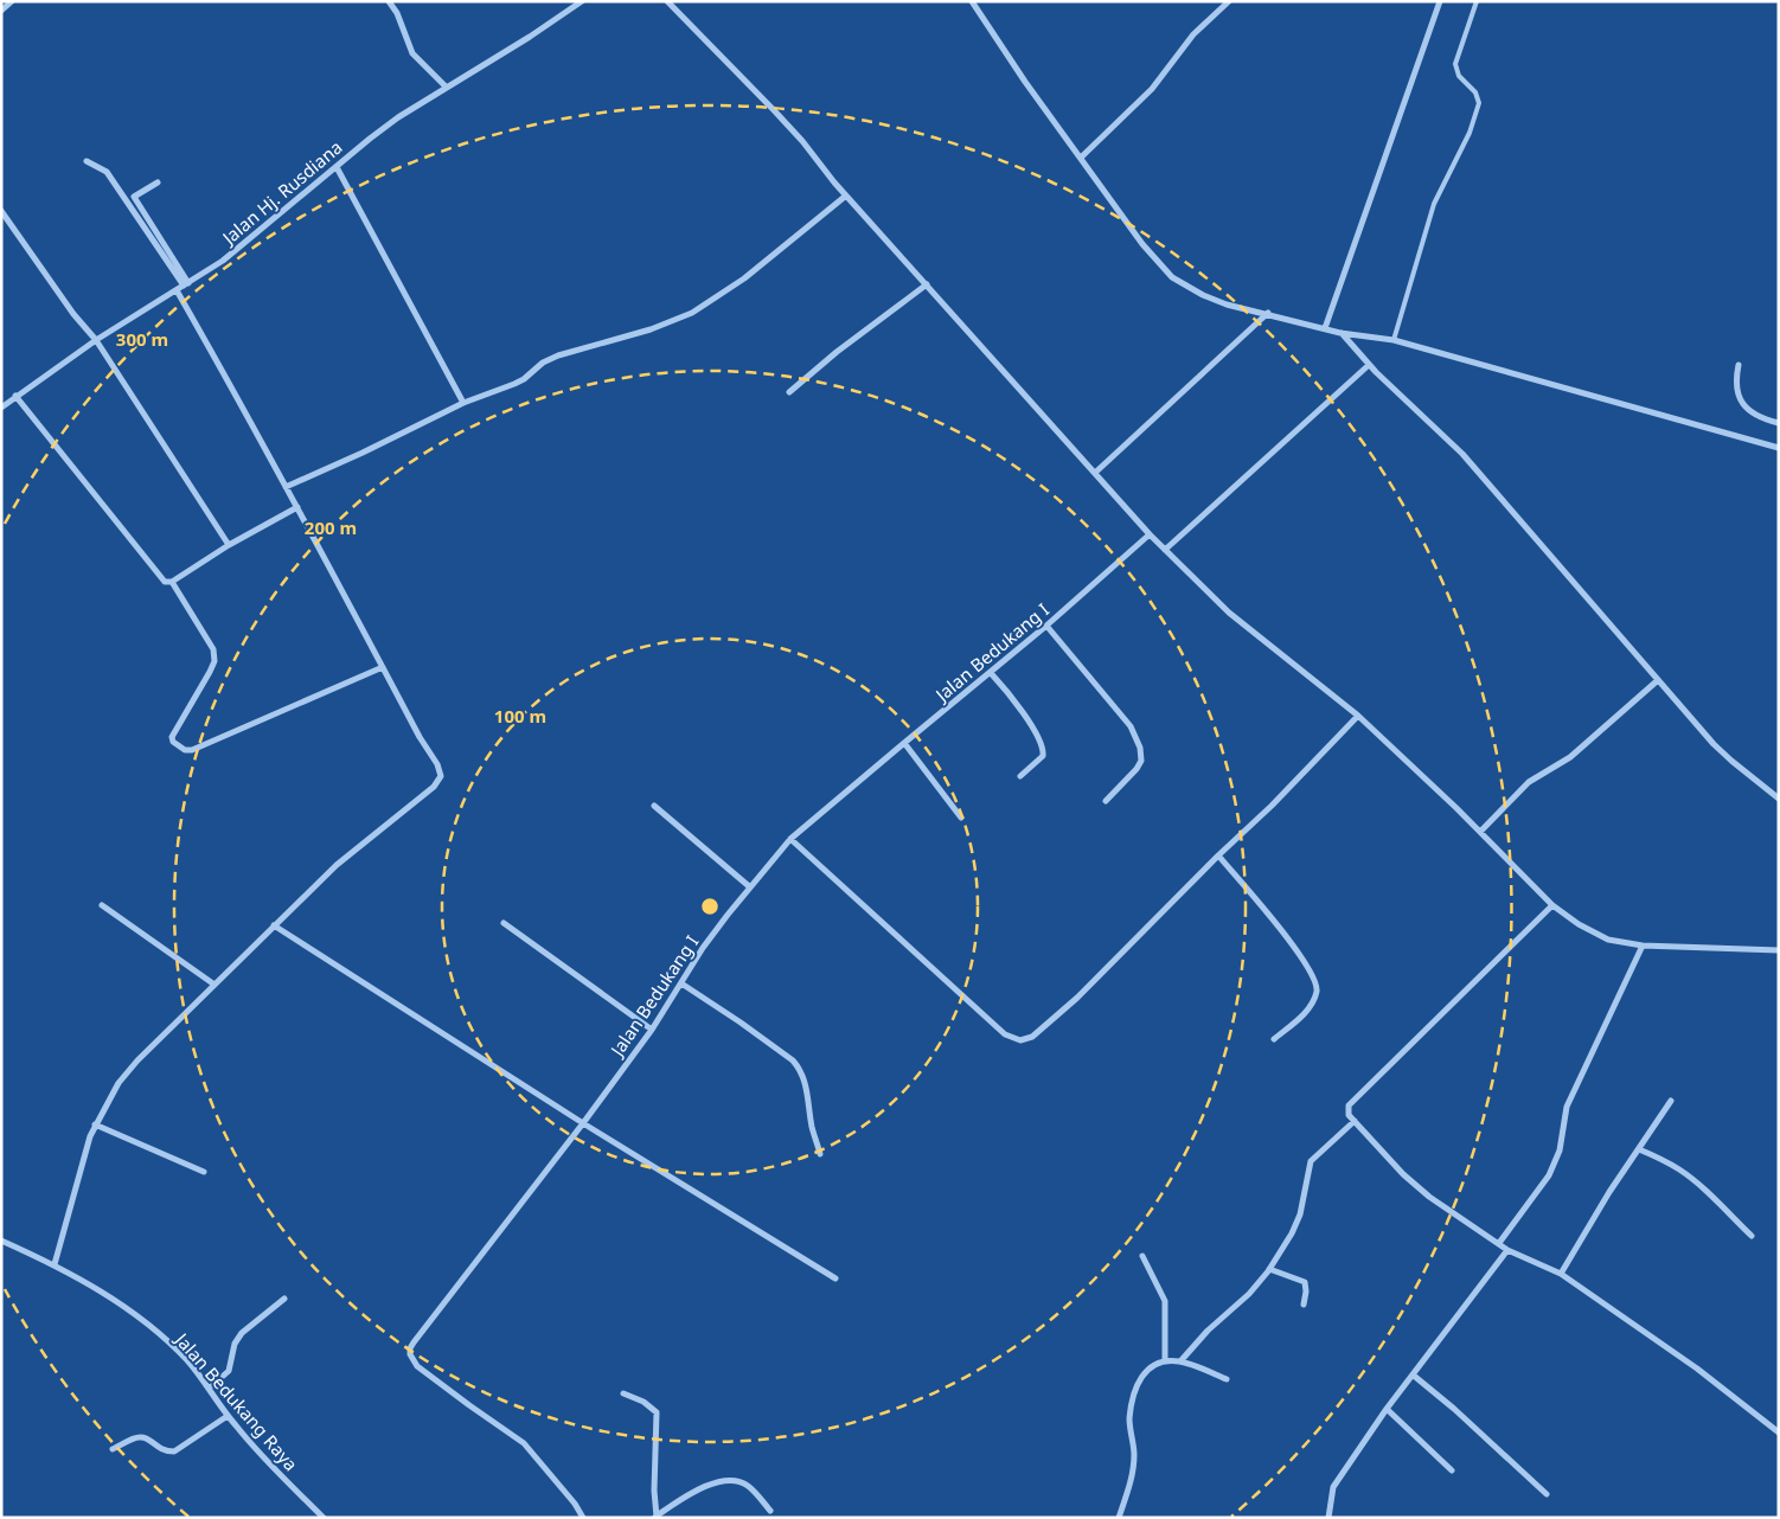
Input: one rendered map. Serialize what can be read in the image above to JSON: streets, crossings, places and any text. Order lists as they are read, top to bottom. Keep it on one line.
{"streets":{"street":["Jalan Hj. Rusdiana","Jalan Bedukang I","Jalan Bedukang Raya"]},"rings":["300 m","200 m","100 m"]}
